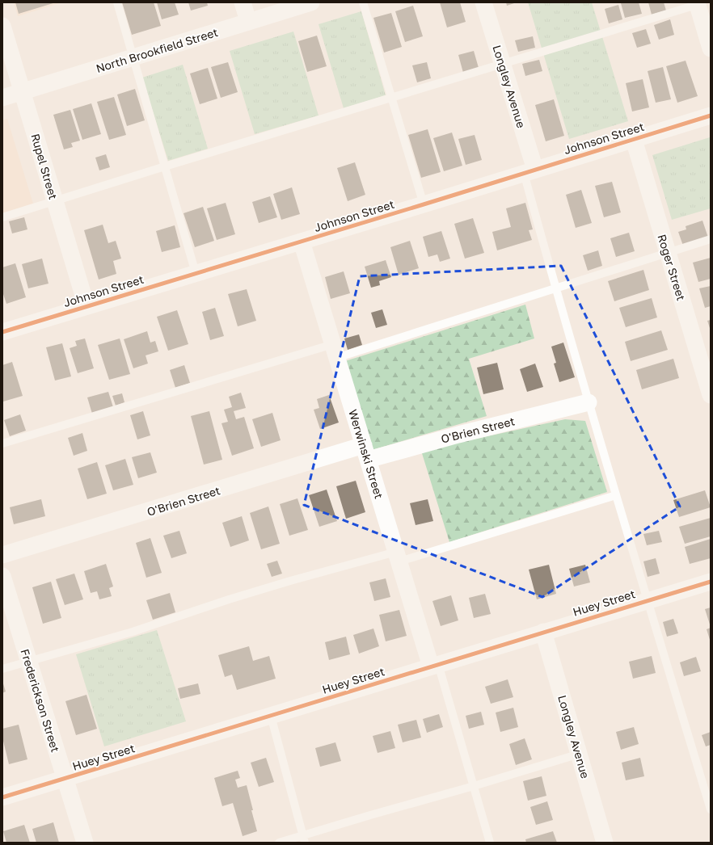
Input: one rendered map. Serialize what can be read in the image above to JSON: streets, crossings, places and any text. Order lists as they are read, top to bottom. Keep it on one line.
{"streets":{"street":["North Brookfield Street","Longley Avenue","Johnson Street","Rupel Street","Roger Street","O'Brien Street","Werwinski Street","Huey Street","Frederickson Street"]},"crossings":[["North Brookfield Street","Rupel Street"],["Longley Avenue","Johnson Street"],["Longley Avenue","Huey Street"],["Johnson Street","Rupel Street"],["Johnson Street","Roger Street"],["Johnson Street","Werwinski Street"],["O'Brien Street","Werwinski Street"],["Werwinski Street","Huey Street"],["Huey Street","Frederickson Street"]]}
